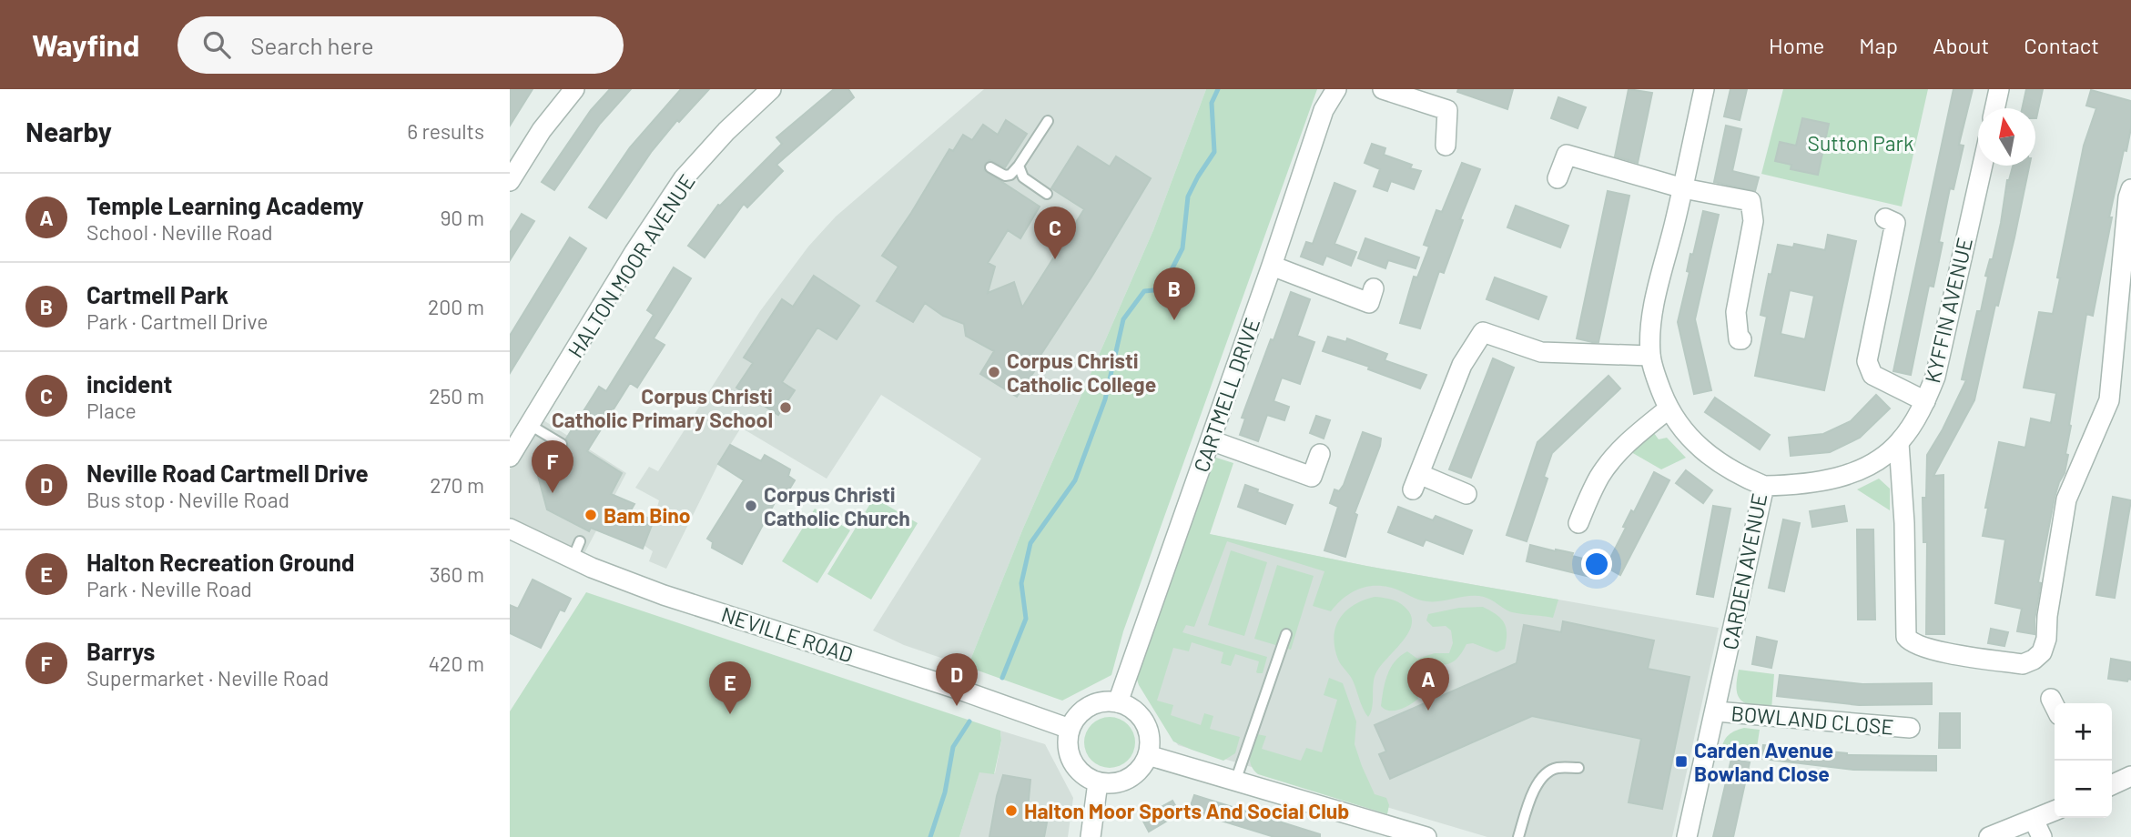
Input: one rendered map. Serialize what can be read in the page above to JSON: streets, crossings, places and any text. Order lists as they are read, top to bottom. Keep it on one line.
{"streets":{"street":["HALTON MOOR AVENUE","KYFFIN AVENUE","CARTMELL DRIVE","CARDEN AVENUE","NEVILLE ROAD","BOWLAND CLOSE"]},"crossings":[["KYFFIN AVENUE","CARDEN AVENUE"],["CARTMELL DRIVE","NEVILLE ROAD"],["CARDEN AVENUE","BOWLAND CLOSE"]],"parks":["Sutton Park"],"places":{"other":["Corpus Christi Catholic College","Corpus Christi Catholic Primary School","Corpus Christi Catholic Church","Bam Bino","Halton Moor Sports And Social Club"],"transit":["Carden Avenue Bowland Close"]},"north":"top","page":{"header":"Wayfind","search":"Search here","nav":["Home","Map","About","Contact"],"heading":["Nearby","6 results"],"list":[{"mark":"A","name":"Temple Learning Academy","note":"School · Neville Road","value":"90 m"},{"mark":"B","name":"Cartmell Park","note":"Park · Cartmell Drive","value":"200 m"},{"mark":"C","name":"incident","note":"Place","value":"250 m"},{"mark":"D","name":"Neville Road Cartmell Drive","note":"Bus stop · Neville Road","value":"270 m"},{"mark":"E","name":"Halton Recreation Ground","note":"Park · Neville Road","value":"360 m"},{"mark":"F","name":"Barrys","note":"Supermarket · Neville Road","value":"420 m"}],"pins":["C","B","F","D","A","E"],"map_buttons":["+","−"]}}
